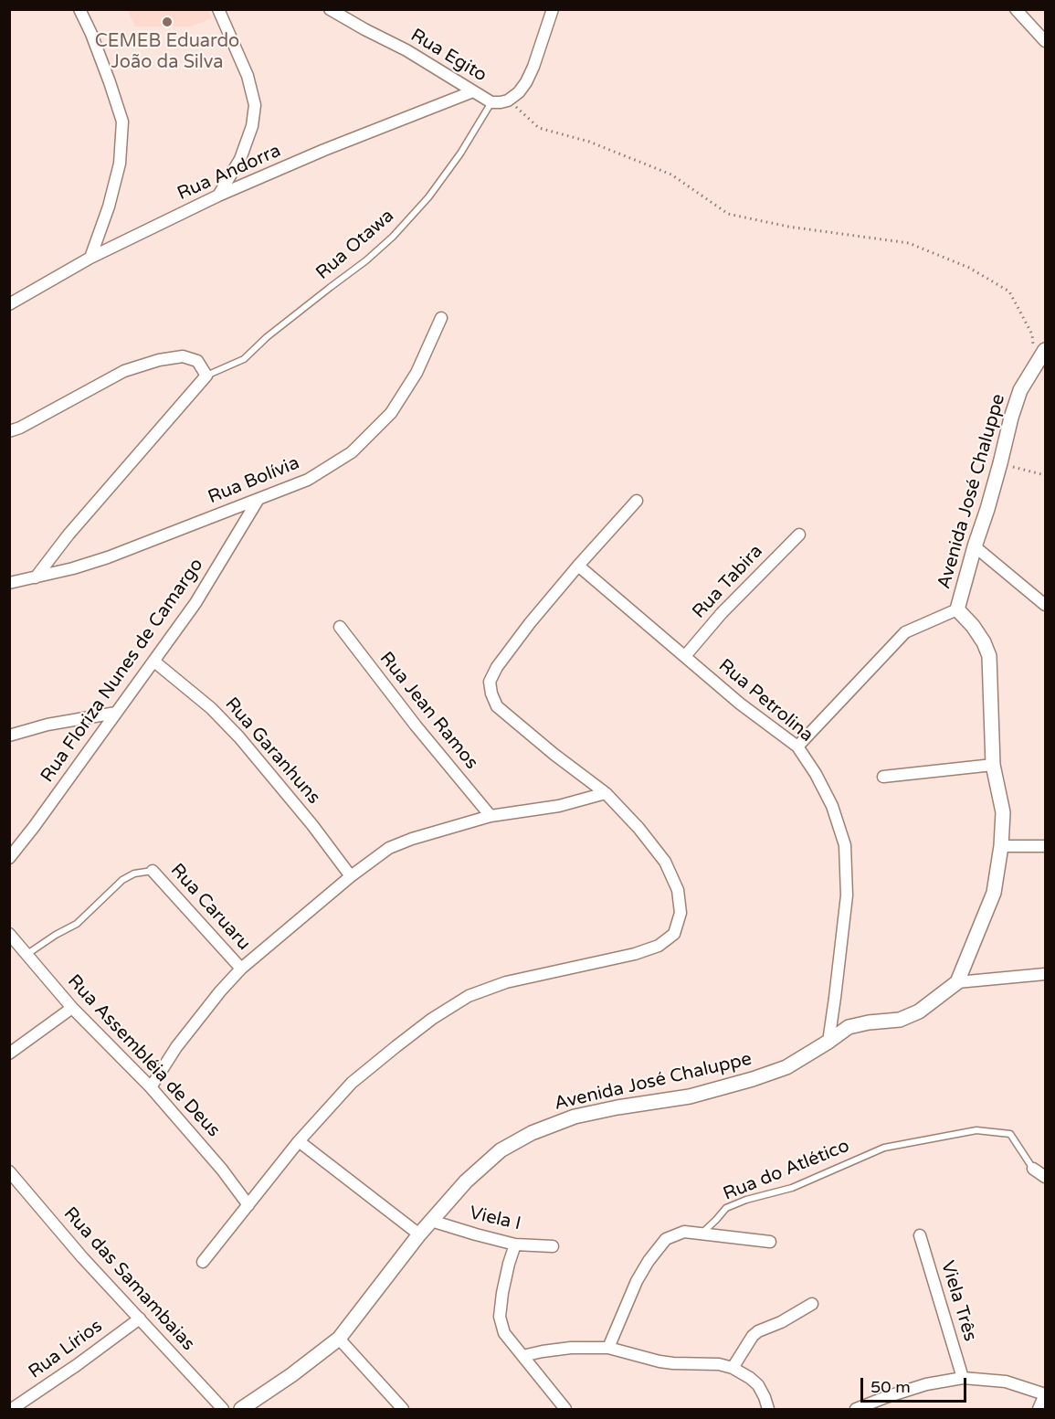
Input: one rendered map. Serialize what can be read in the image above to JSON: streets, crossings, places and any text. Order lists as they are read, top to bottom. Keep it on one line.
{"streets":{"street":["Rua Egito","Rua Andorra","Rua Bolívia","Avenida José Chaluppe","Rua Tabira","Rua Floriza Nunes de Camargo","Rua Petrolina","Rua Jean Ramos","Rua Garanhuns","Rua Caruaru","Rua Assembléia de Deus","Viela I","Rua das Samambaias","Viela Três","Rua Lírios"],"lane":["Rua Otawa","Rua do Atlético"]},"crossings":[["Rua Egito","Rua Andorra"],["Rua Egito","Rua Otawa"],["Rua Bolívia","Rua Floriza Nunes de Camargo"],["Avenida José Chaluppe","Rua Petrolina"],["Avenida José Chaluppe","Viela I"],["Rua Tabira","Rua Petrolina"],["Rua Floriza Nunes de Camargo","Rua Garanhuns"],["Rua das Samambaias","Rua Lírios"]],"places":["CEMEB Eduardo João da Silva"],"scale_bar":"50 m"}
